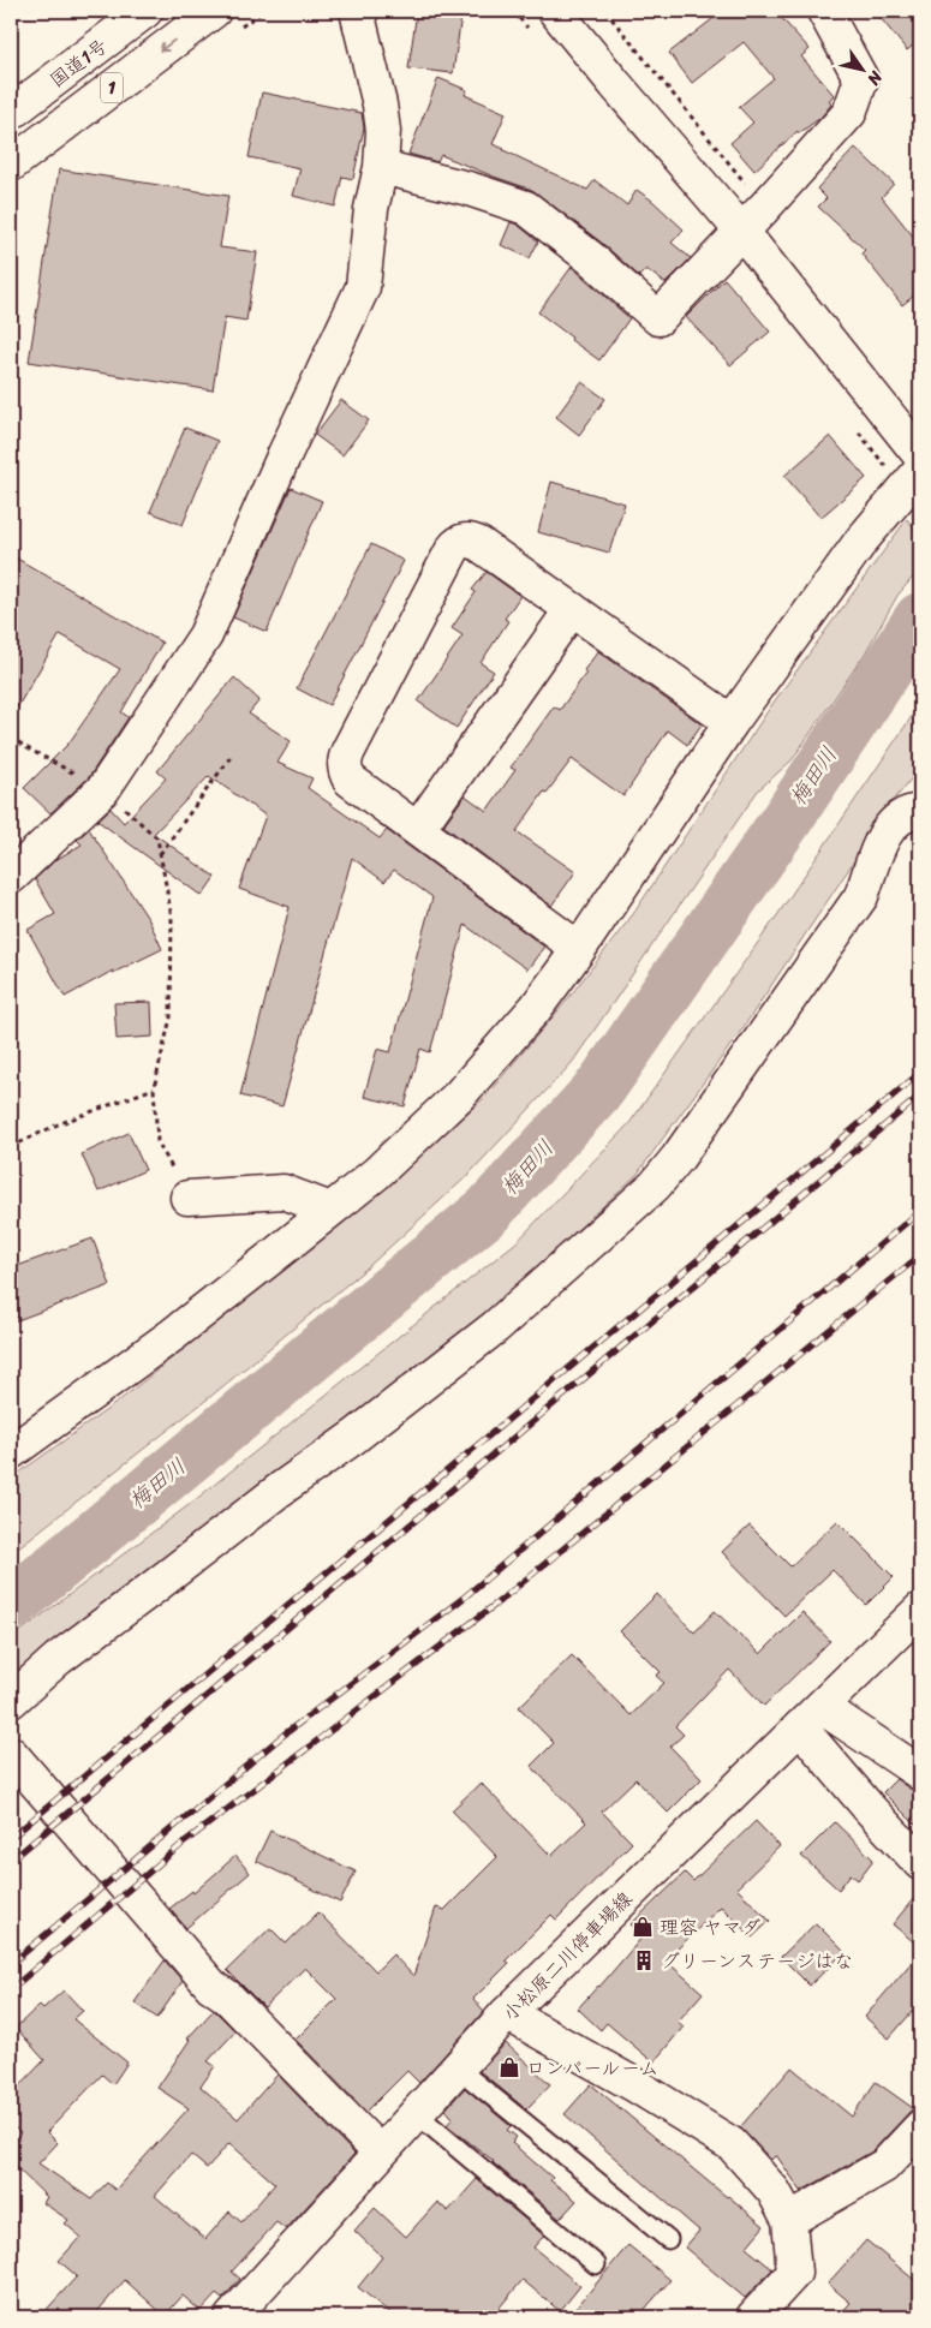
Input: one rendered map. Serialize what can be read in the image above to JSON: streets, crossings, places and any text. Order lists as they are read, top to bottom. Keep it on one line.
{"streets":{"main road":["国道1号","1","小松原二川停車場線"]},"water":["梅田川"],"places":{"shop":["理容 ヤマダ","ロンパールーム"],"building":["グリーンステージはな"]},"north":"bottom right"}
